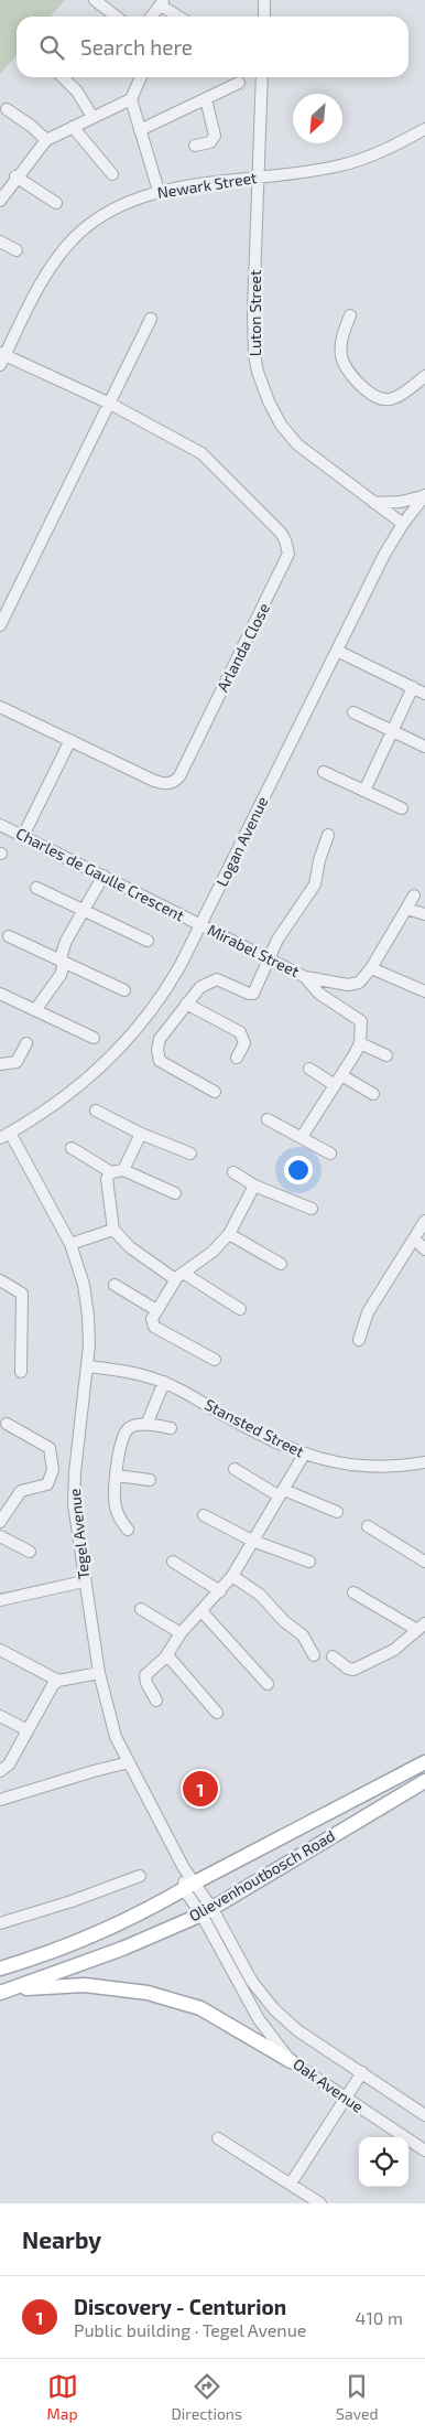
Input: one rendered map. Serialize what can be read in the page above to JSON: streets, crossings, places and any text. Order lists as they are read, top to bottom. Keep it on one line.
{"streets":{"main road":["Olievenhoutbosch Road"],"street":["Newark Street","Luton Street","Arlanda Close","Logan Avenue","Charles de Gaulle Crescent","Mirabel Street","Stansted Street","Tegel Avenue","Oak Avenue"]},"crossings":[["Newark Street","Luton Street"],["Newark Street","Arlanda Close"],["Luton Street","Logan Avenue"],["Logan Avenue","Charles de Gaulle Crescent"],["Logan Avenue","Mirabel Street"],["Logan Avenue","Tegel Avenue"],["Charles de Gaulle Crescent","Mirabel Street"],["Stansted Street","Tegel Avenue"],["Tegel Avenue","Olievenhoutbosch Road"],["Tegel Avenue","Oak Avenue"],["Olievenhoutbosch Road","Oak Avenue"]],"north":"bottom left","page":{"search":"Search here","pins":"1","heading":"Nearby","list":[{"mark":"1","name":"Discovery - Centurion","note":"Public building · Tegel Avenue","value":"410 m"}],"nav":["Map","Directions","Saved"]}}
